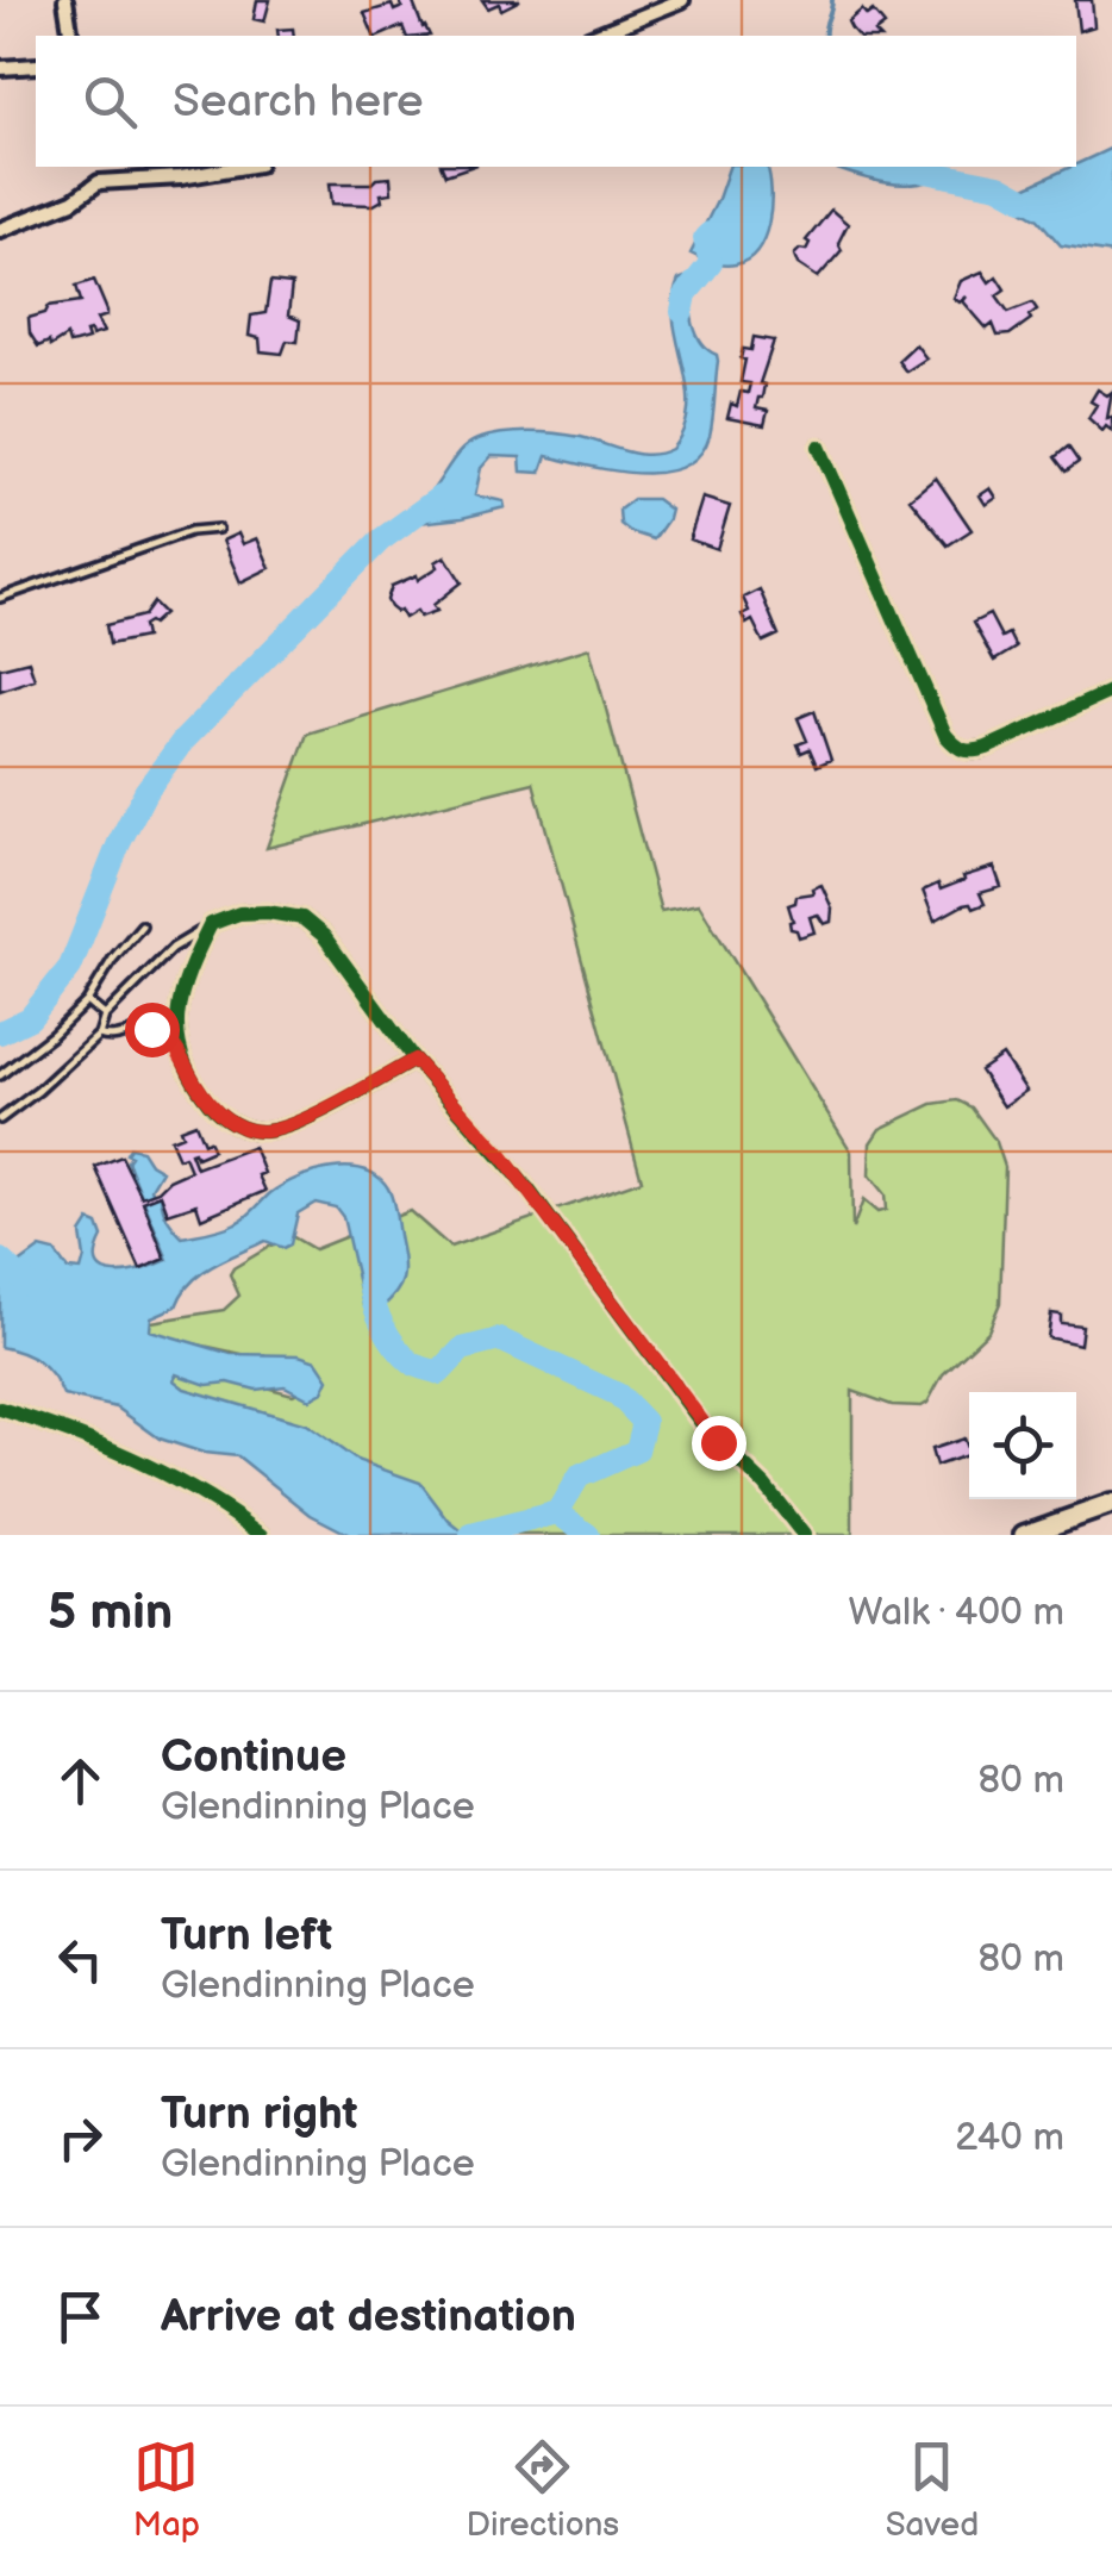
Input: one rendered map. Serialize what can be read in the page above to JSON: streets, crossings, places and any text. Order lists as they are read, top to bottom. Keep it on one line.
{"page":{"search":"Search here","heading":["5 min","Walk · 400 m"],"list":[["Continue","Glendinning Place","80 m"],["Turn left","Glendinning Place","80 m"],["Turn right","Glendinning Place","240 m"],"Arrive at destination"],"nav":["Map","Directions","Saved"]}}
